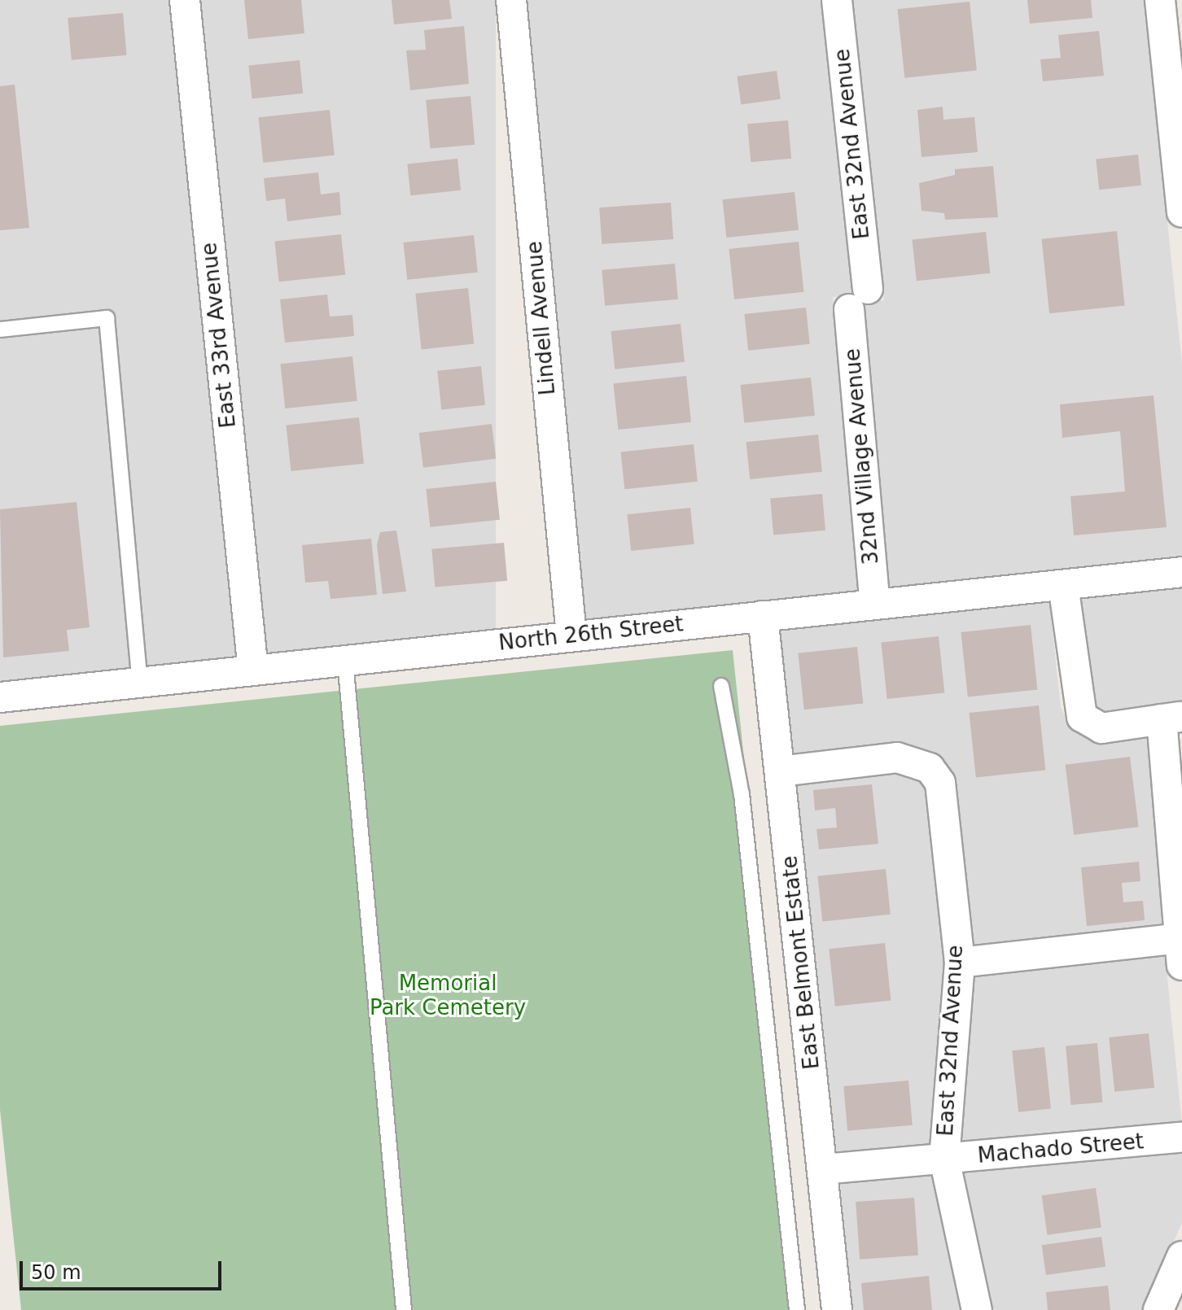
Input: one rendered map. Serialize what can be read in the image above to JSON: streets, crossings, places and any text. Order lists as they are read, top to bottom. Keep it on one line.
{"streets":{"street":["East 32nd Avenue","Lindell Avenue","East 33rd Avenue","32nd Village Avenue","North 26th Street","East Belmont Estate","Machado Street"]},"crossings":[["East 32nd Avenue","32nd Village Avenue"],["East 32nd Avenue","East Belmont Estate"],["East 32nd Avenue","Machado Street"],["Lindell Avenue","North 26th Street"],["East 33rd Avenue","North 26th Street"],["32nd Village Avenue","North 26th Street"],["North 26th Street","East Belmont Estate"],["East Belmont Estate","Machado Street"]],"parks":["Memorial Park Cemetery"],"scale_bar":"50 m"}
